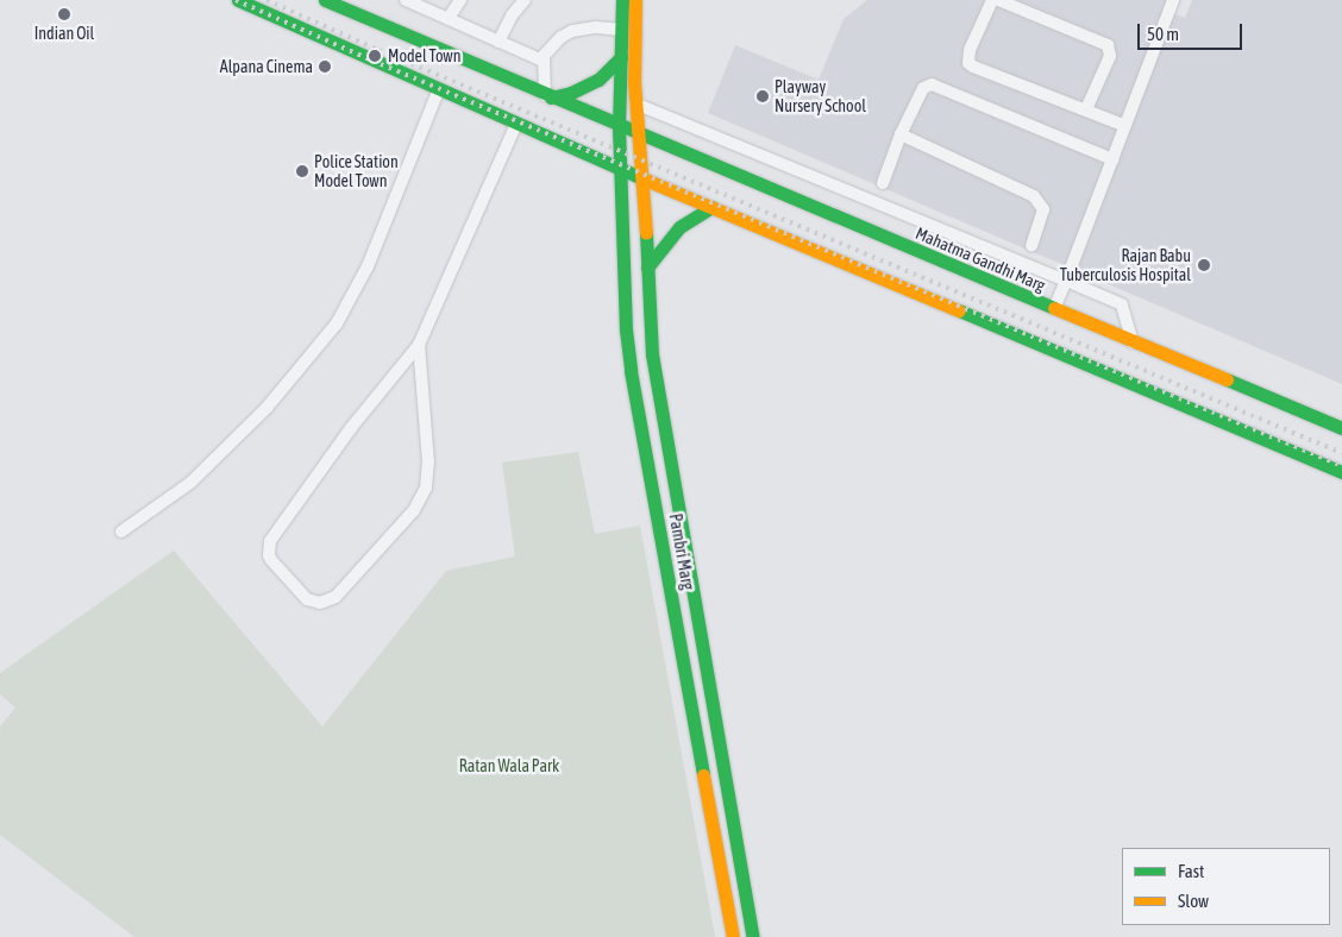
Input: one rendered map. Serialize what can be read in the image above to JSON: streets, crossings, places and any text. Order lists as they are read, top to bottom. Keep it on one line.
{"streets":{"main road":["Mahatma Gandhi Marg","Pambri Marg"]},"crossings":[["Mahatma Gandhi Marg","Pambri Marg"]],"parks":["Ratan Wala Park"],"places":["Indian Oil","Model Town","Alpana Cinema","Playway Nursery School","Police Station Model Town","Rajan Babu Tuberculosis Hospital"],"legend":["Fast","Slow"],"scale_bar":"50 m"}
